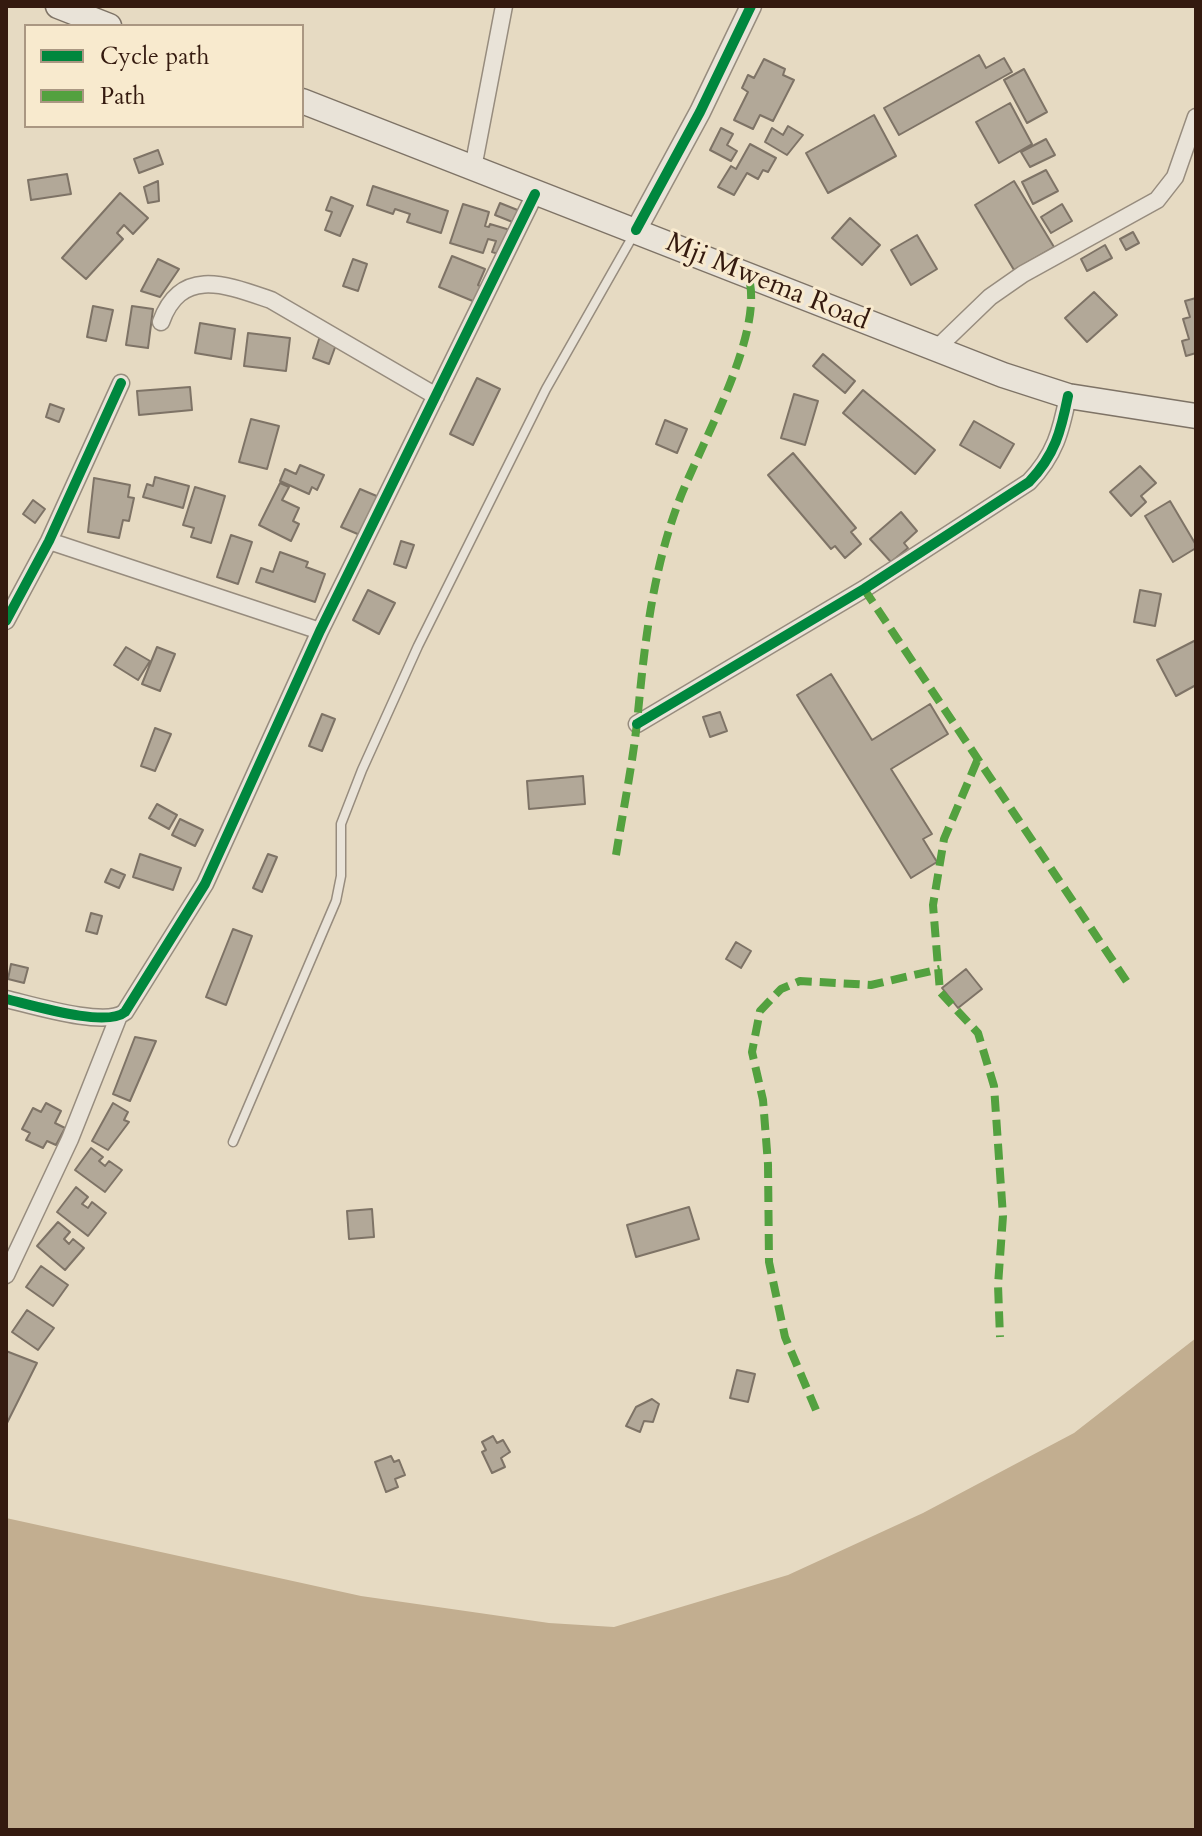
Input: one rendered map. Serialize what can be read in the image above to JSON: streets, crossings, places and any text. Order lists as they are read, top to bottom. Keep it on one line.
{"streets":{"main road":["Mji Mwema Road"]},"legend":["Cycle path","Path"]}
